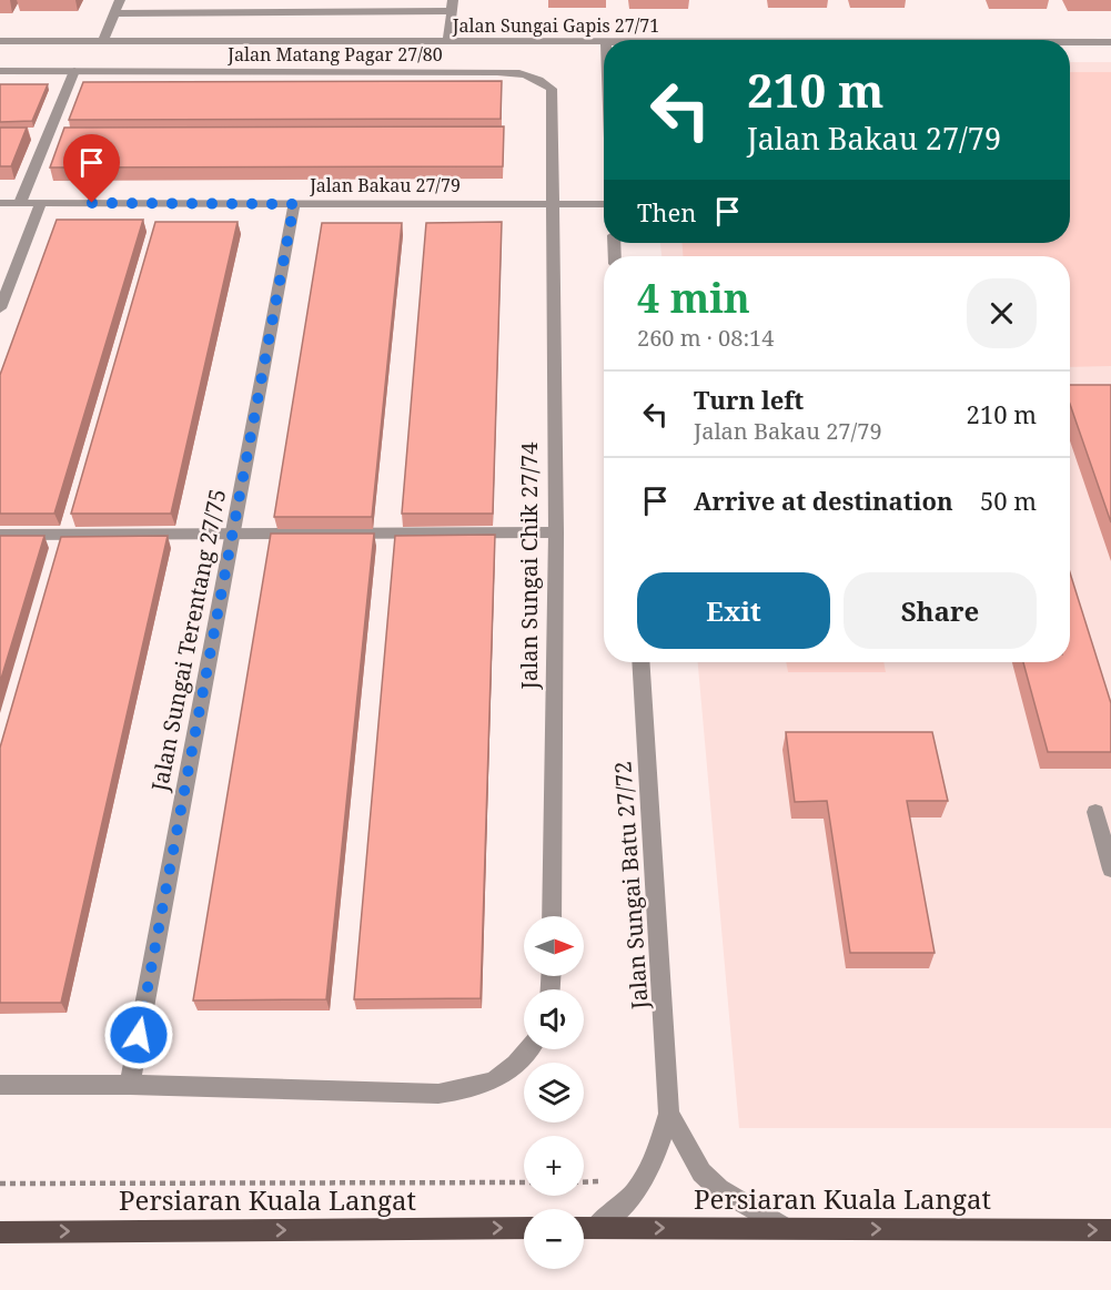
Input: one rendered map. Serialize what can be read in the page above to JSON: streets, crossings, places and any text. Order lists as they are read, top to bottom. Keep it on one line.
{"streets":{"main road":["Persiaran Kuala Langat"],"street":["Jalan Sungai Gapis 27/71","Jalan Matang Pagar 27/80","Jalan Bakau 27/79","Jalan Sungai Chik 27/74","Jalan Sungai Terentang 27/75","Jalan Sungai Batu 27/72"]},"crossings":[["Jalan Matang Pagar 27/80","Jalan Bakau 27/79"],["Jalan Matang Pagar 27/80","Jalan Sungai Chik 27/74"],["Jalan Bakau 27/79","Jalan Sungai Chik 27/74"],["Jalan Bakau 27/79","Jalan Sungai Terentang 27/75"]],"one_way":["Persiaran Kuala Langat"],"north":"right","page":{"turn":["210 m","Jalan Bakau 27/79"],"then":"Then","heading":["4 min","260 m · 08:14"],"list":[{"name":"Turn left","note":"Jalan Bakau 27/79","value":"210 m"},{"name":"Arrive at destination","value":"50 m"}],"buttons":["Exit","Share"],"map_buttons":["+","−"]}}
